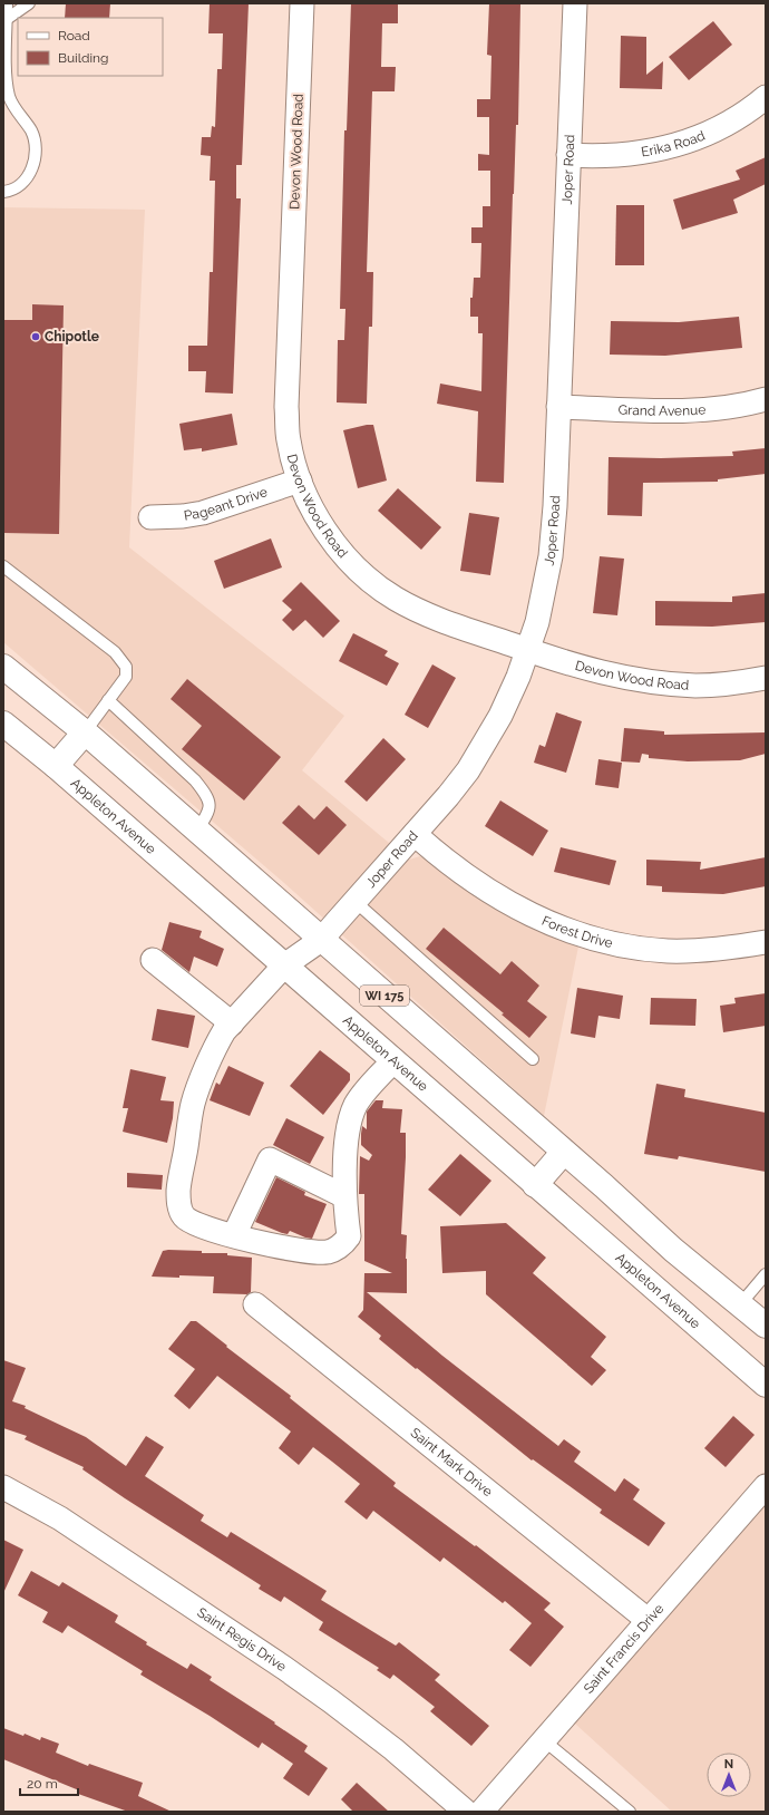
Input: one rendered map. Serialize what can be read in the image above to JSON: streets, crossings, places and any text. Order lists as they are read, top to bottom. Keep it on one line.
{"streets":{"main road":["Appleton Avenue","WI 175"],"street":["Erika Road","Devon Wood Road","Joper Road","Grand Avenue","Pageant Drive","Forest Drive","Saint Mark Drive","Saint Regis Drive","Saint Francis Drive"]},"crossings":[["Erika Road","Joper Road"],["Devon Wood Road","Joper Road"],["Devon Wood Road","Pageant Drive"],["Joper Road","Grand Avenue"],["Joper Road","Appleton Avenue"],["Joper Road","Forest Drive"],["Joper Road","WI 175"],["Saint Mark Drive","Saint Francis Drive"]],"places":["Chipotle"],"legend":["Road","Building"],"scale_bar":"20 m","north":"top"}
